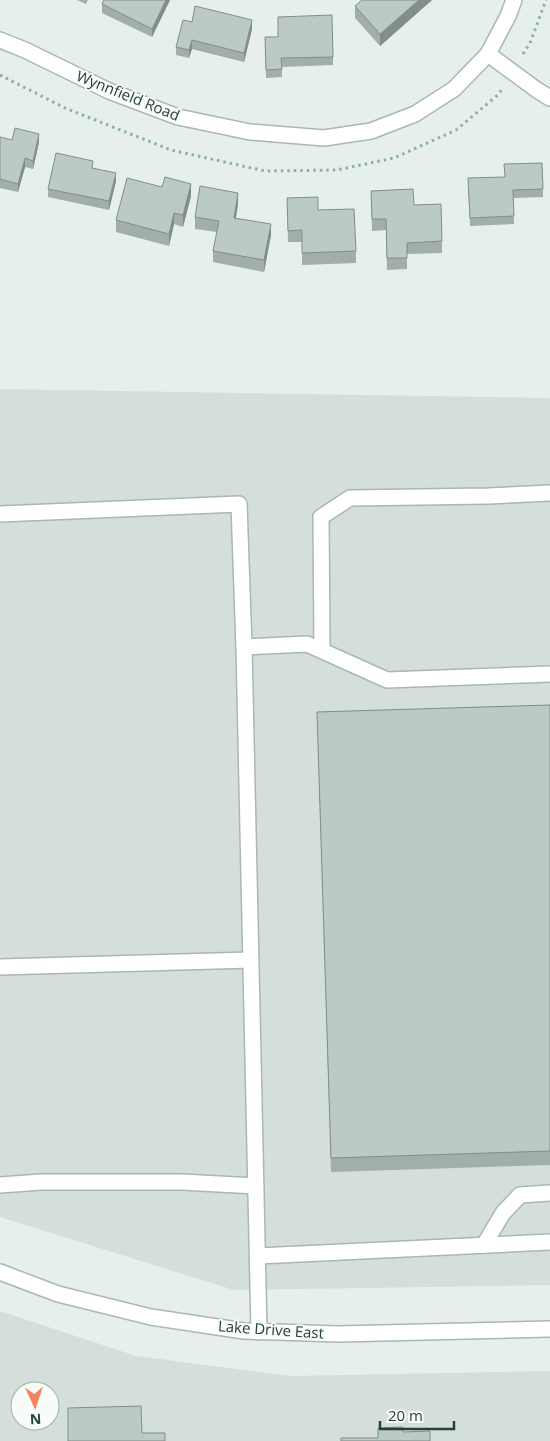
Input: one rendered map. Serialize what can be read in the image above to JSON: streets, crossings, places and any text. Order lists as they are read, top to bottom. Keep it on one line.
{"streets":{"street":["Wynnfield Road","Lake Drive East"]},"scale_bar":"20 m","north":"bottom"}
